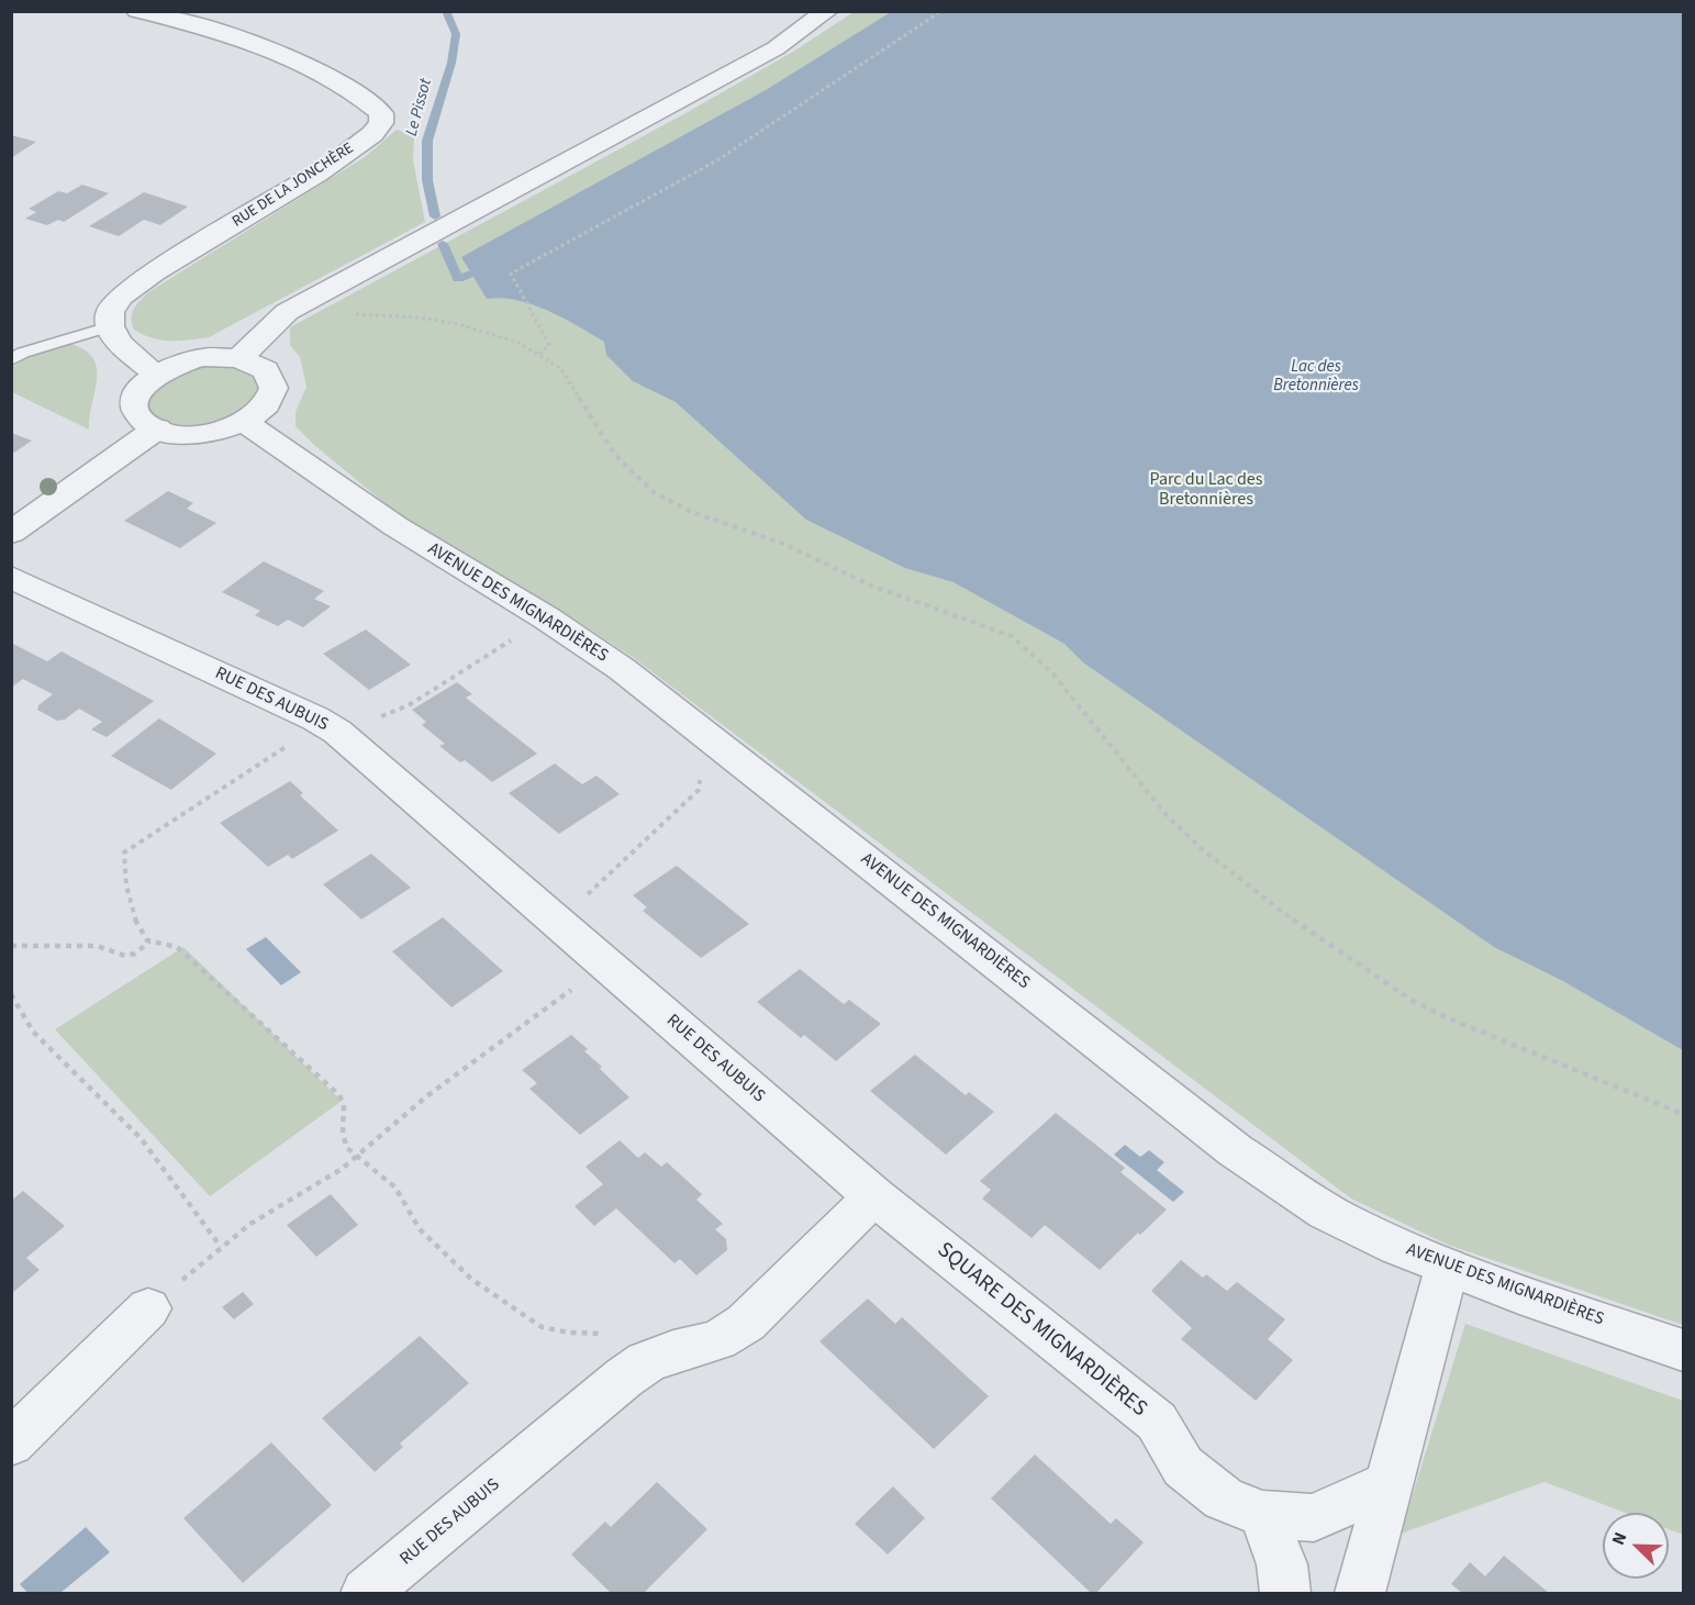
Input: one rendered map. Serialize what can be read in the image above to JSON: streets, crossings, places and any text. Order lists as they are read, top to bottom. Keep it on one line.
{"streets":{"street":["RUE DE LA JONCHÈRE","AVENUE DES MIGNARDIÈRES","RUE DES AUBUIS","SQUARE DES MIGNARDIÈRES"]},"crossings":[["RUE DES AUBUIS","SQUARE DES MIGNARDIÈRES"]],"water":["Le Pissot","Lac des Bretonnières"],"parks":["Parc du Lac des Bretonnières"],"north":"top left"}
